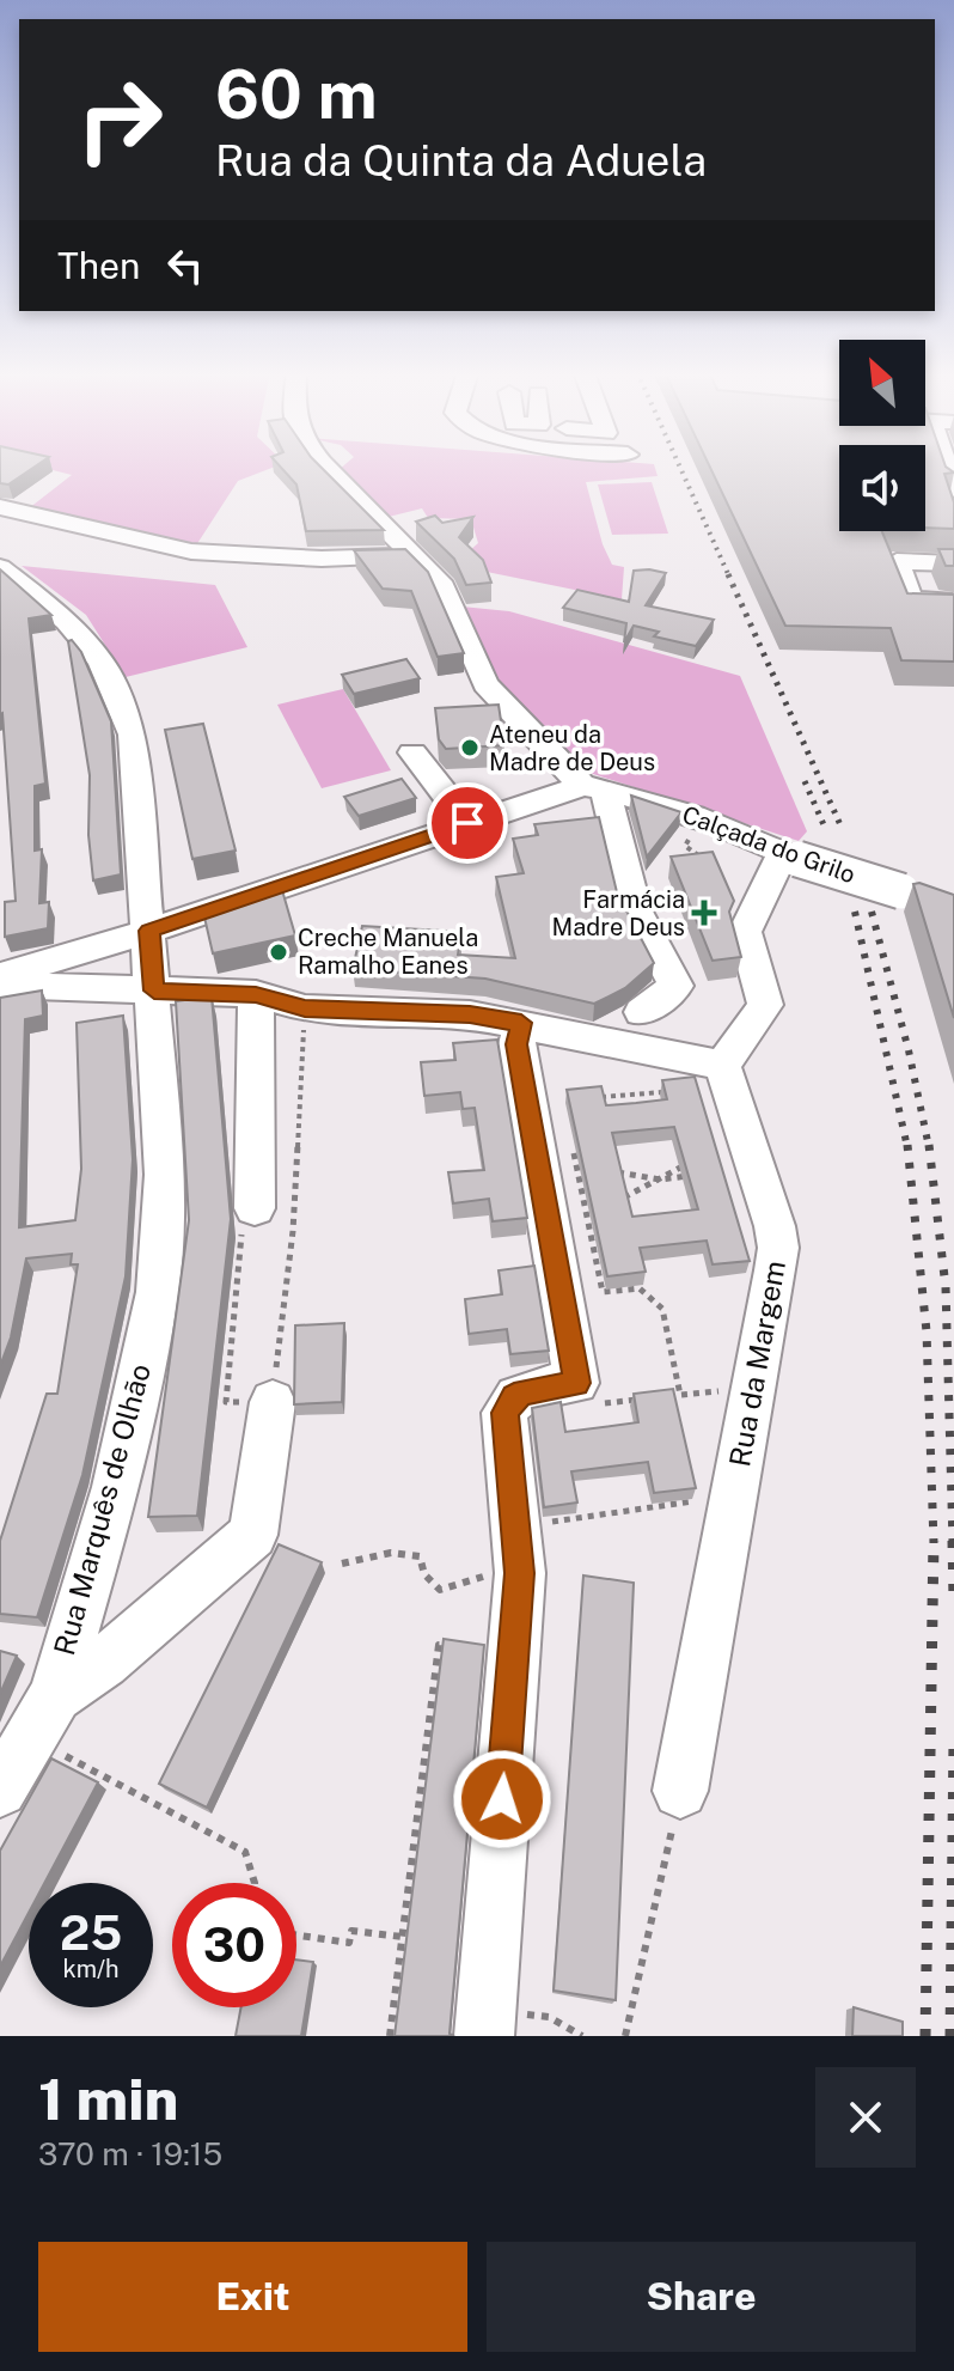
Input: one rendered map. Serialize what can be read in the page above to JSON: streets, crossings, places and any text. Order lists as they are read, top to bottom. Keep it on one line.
{"streets":{"street":["Calçada do Grilo","Rua da Margem","Rua Marquês de Olhão"]},"places":{"other":["Ateneu da Madre de Deus","Creche Manuela Ramalho Eanes"],"health":["Farmácia Madre Deus"]},"north":"top left","page":{"turn":["60 m","Rua da Quinta da Aduela"],"then":"Then","speed":"25 km/h","limit":"30","heading":["1 min","370 m · 19:15"],"buttons":["Exit","Share"]}}
